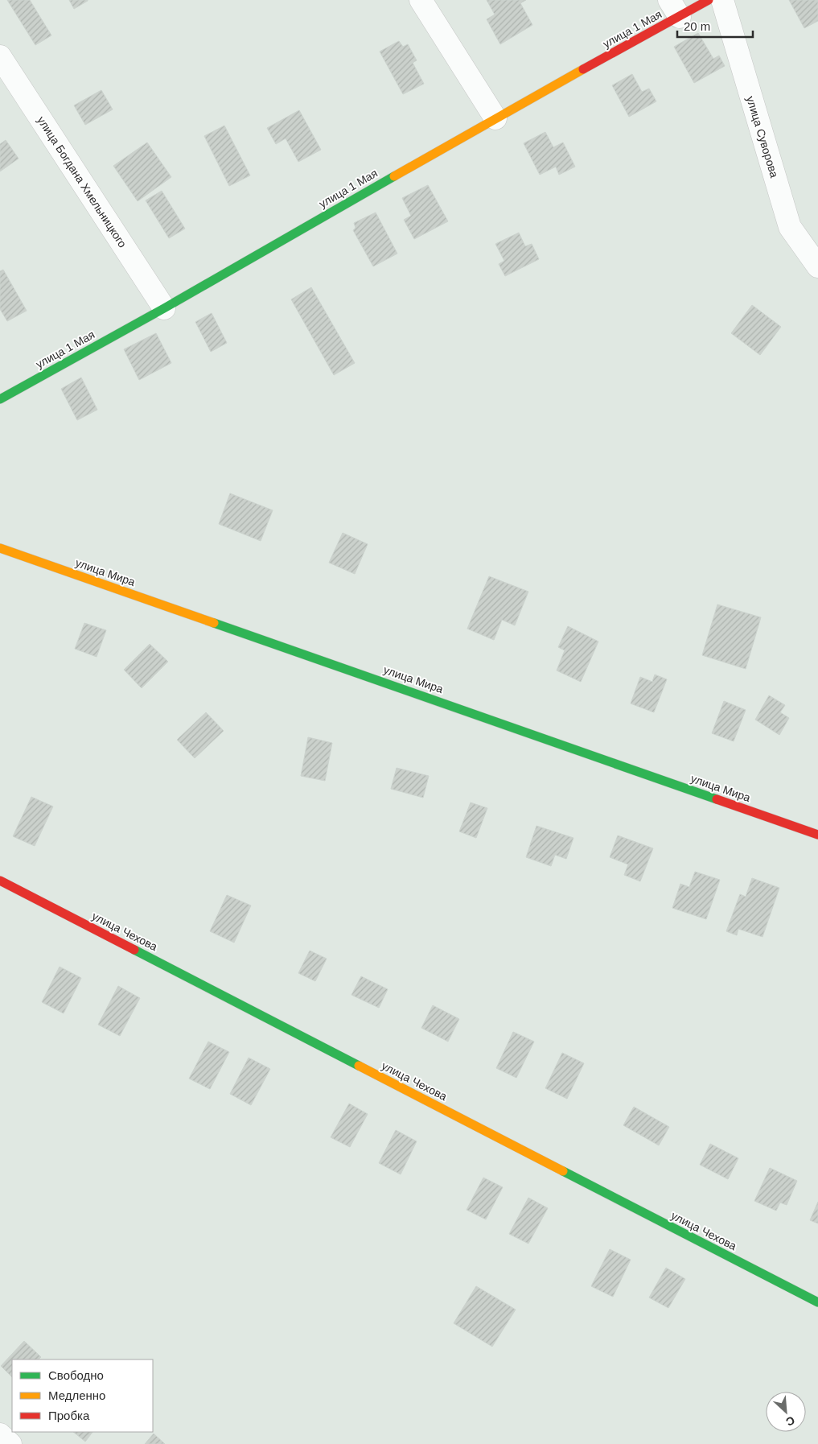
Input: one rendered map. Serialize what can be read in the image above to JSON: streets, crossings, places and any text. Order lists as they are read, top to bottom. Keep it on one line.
{"streets":{"street":["улица 1 Мая","улица Суворова","улица Богдана Хмельницкого","улица Мира","улица Чехова"]},"crossings":[["улица 1 Мая","улица Богдана Хмельницкого"]],"legend":["Свободно","Медленно","Пробка"],"scale_bar":"20 m","north":"bottom right"}
